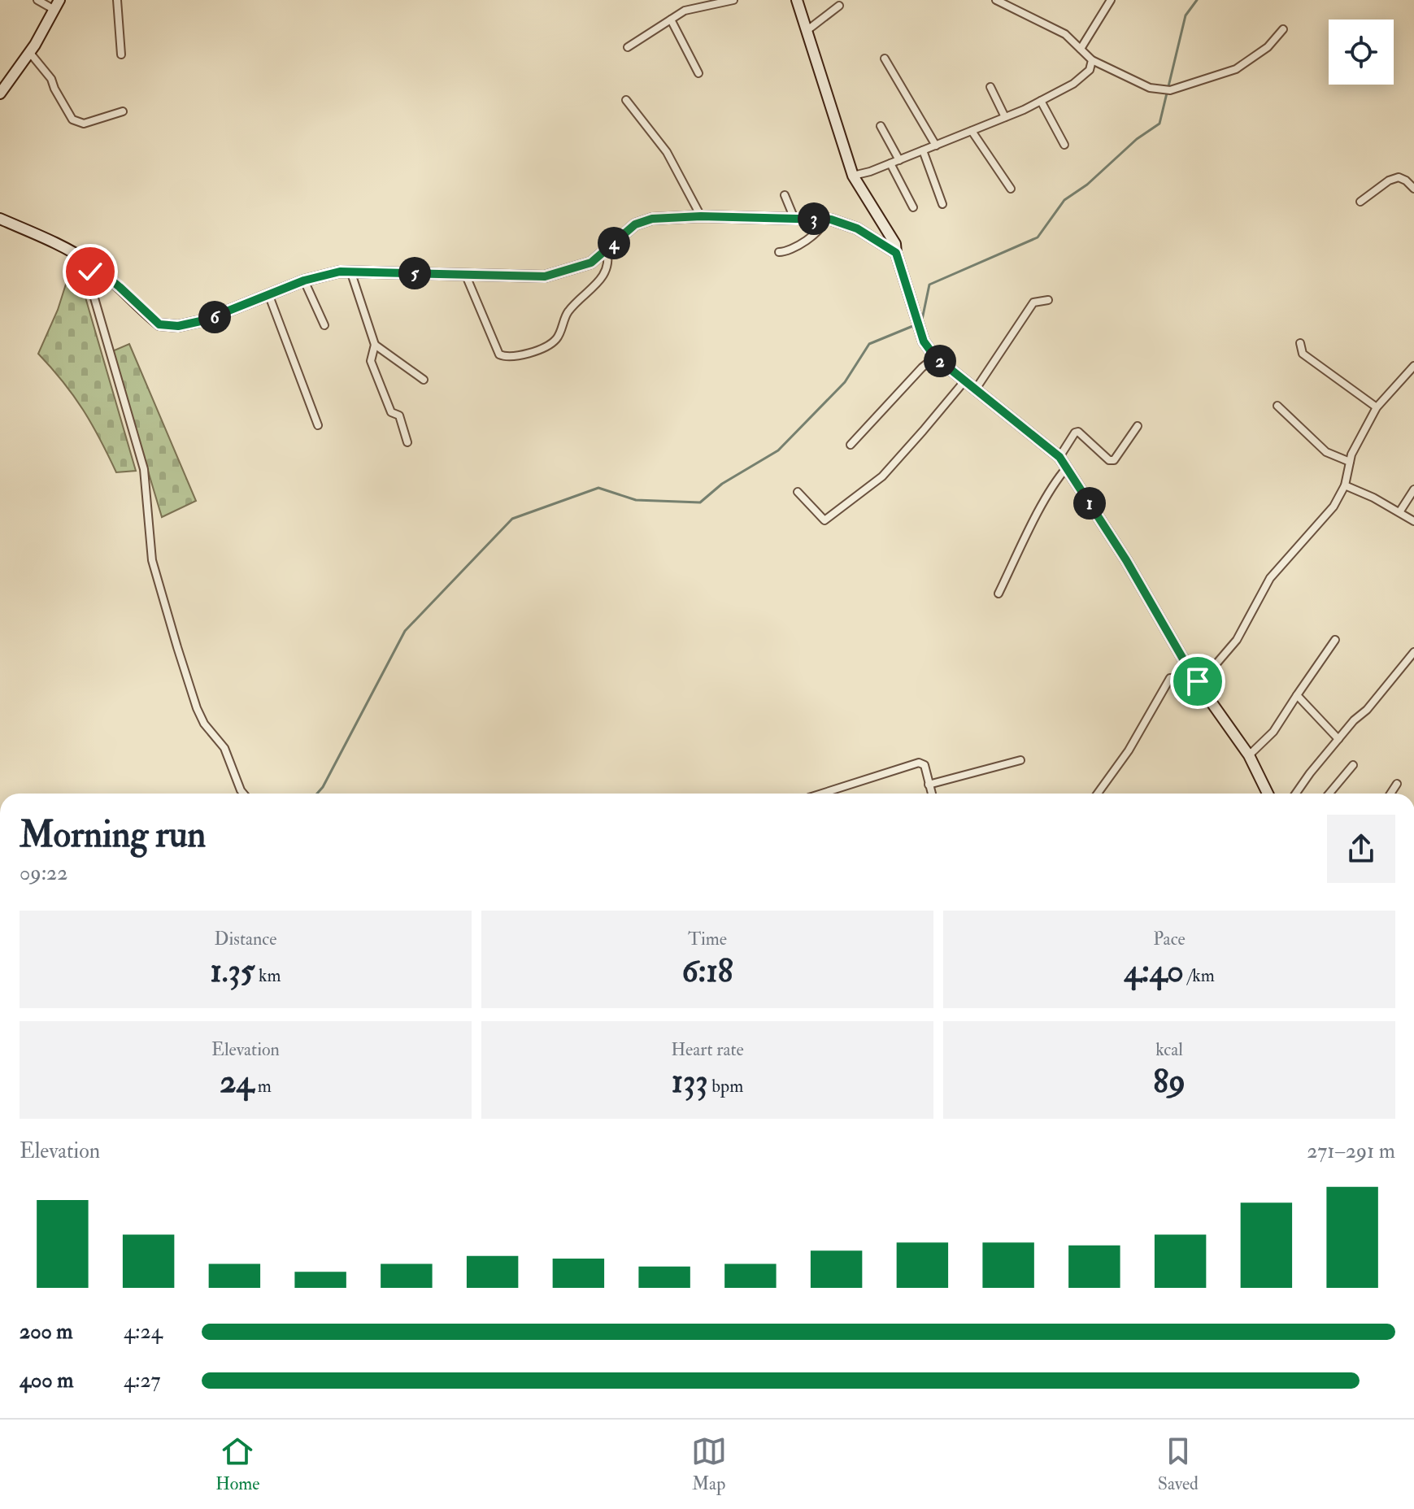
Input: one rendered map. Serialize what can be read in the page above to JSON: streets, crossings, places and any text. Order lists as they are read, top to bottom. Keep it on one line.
{"page":{"pins":["3","4","5","6","2","1"],"heading":["Morning run","09:22"],"stats":[["Distance","1.35 km"],["Time","6:18"],["Pace","4:40 /km"],["Elevation","24 m"],["Heart rate","133 bpm"],["kcal","89"]],"chart":["Elevation","271–291 m"],"list":[{"name":"200 m","note":"4:24"},{"name":"400 m","note":"4:27"}],"tabs":["Home","Map","Saved"]}}
